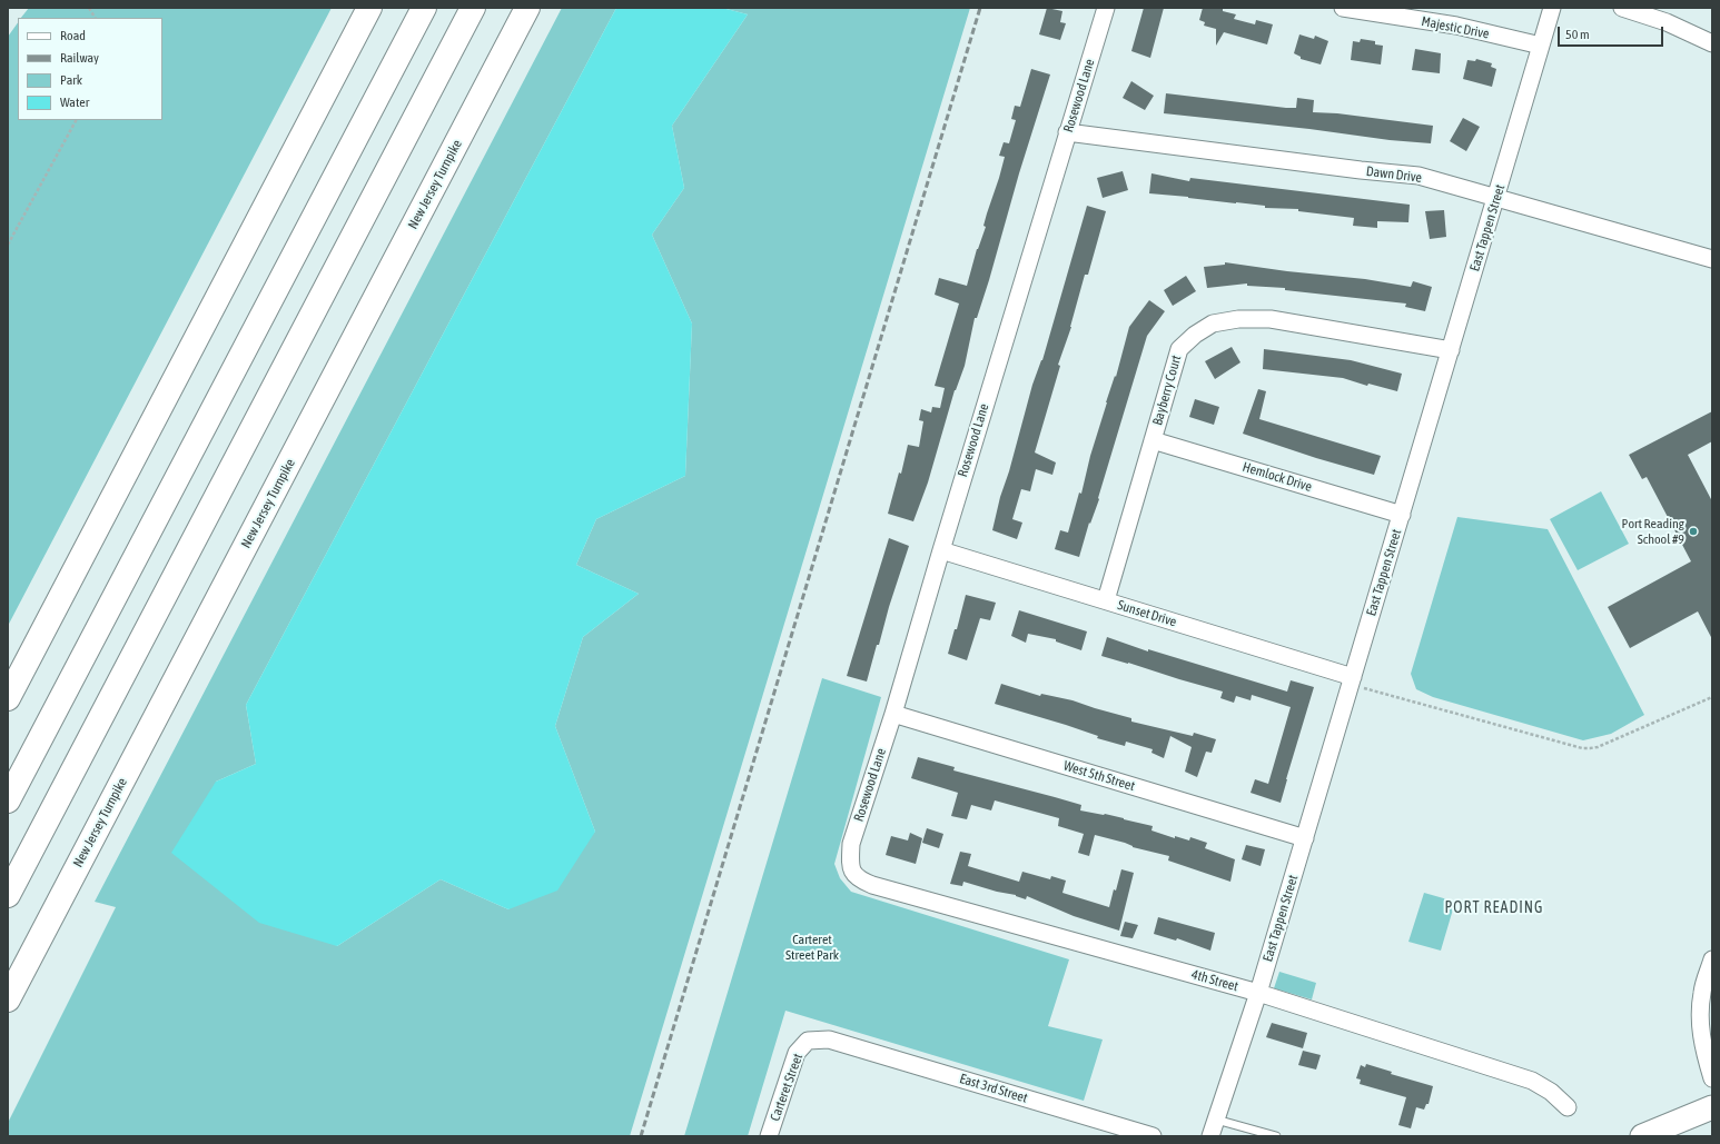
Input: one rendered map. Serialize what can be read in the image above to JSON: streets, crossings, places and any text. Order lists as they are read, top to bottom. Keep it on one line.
{"streets":{"highway":["New Jersey Turnpike"],"street":["Majestic Drive","Rosewood Lane","Dawn Drive","East Tappen Street","Bayberry Court","Hemlock Drive","Sunset Drive","West 5th Street","4th Street","Carteret Street","East 3rd Street"]},"crossings":[["Majestic Drive","East Tappen Street"],["Rosewood Lane","Dawn Drive"],["Rosewood Lane","Sunset Drive"],["Rosewood Lane","West 5th Street"],["Rosewood Lane","4th Street"],["Dawn Drive","East Tappen Street"],["East Tappen Street","Bayberry Court"],["East Tappen Street","Hemlock Drive"],["East Tappen Street","Sunset Drive"],["East Tappen Street","West 5th Street"],["East Tappen Street","4th Street"],["Bayberry Court","Hemlock Drive"],["Bayberry Court","Sunset Drive"],["Carteret Street","East 3rd Street"]],"districts":["PORT READING"],"parks":["Carteret Street Park"],"places":["Port Reading School #9"],"legend":["Road","Railway","Park","Water"],"scale_bar":"50 m"}
